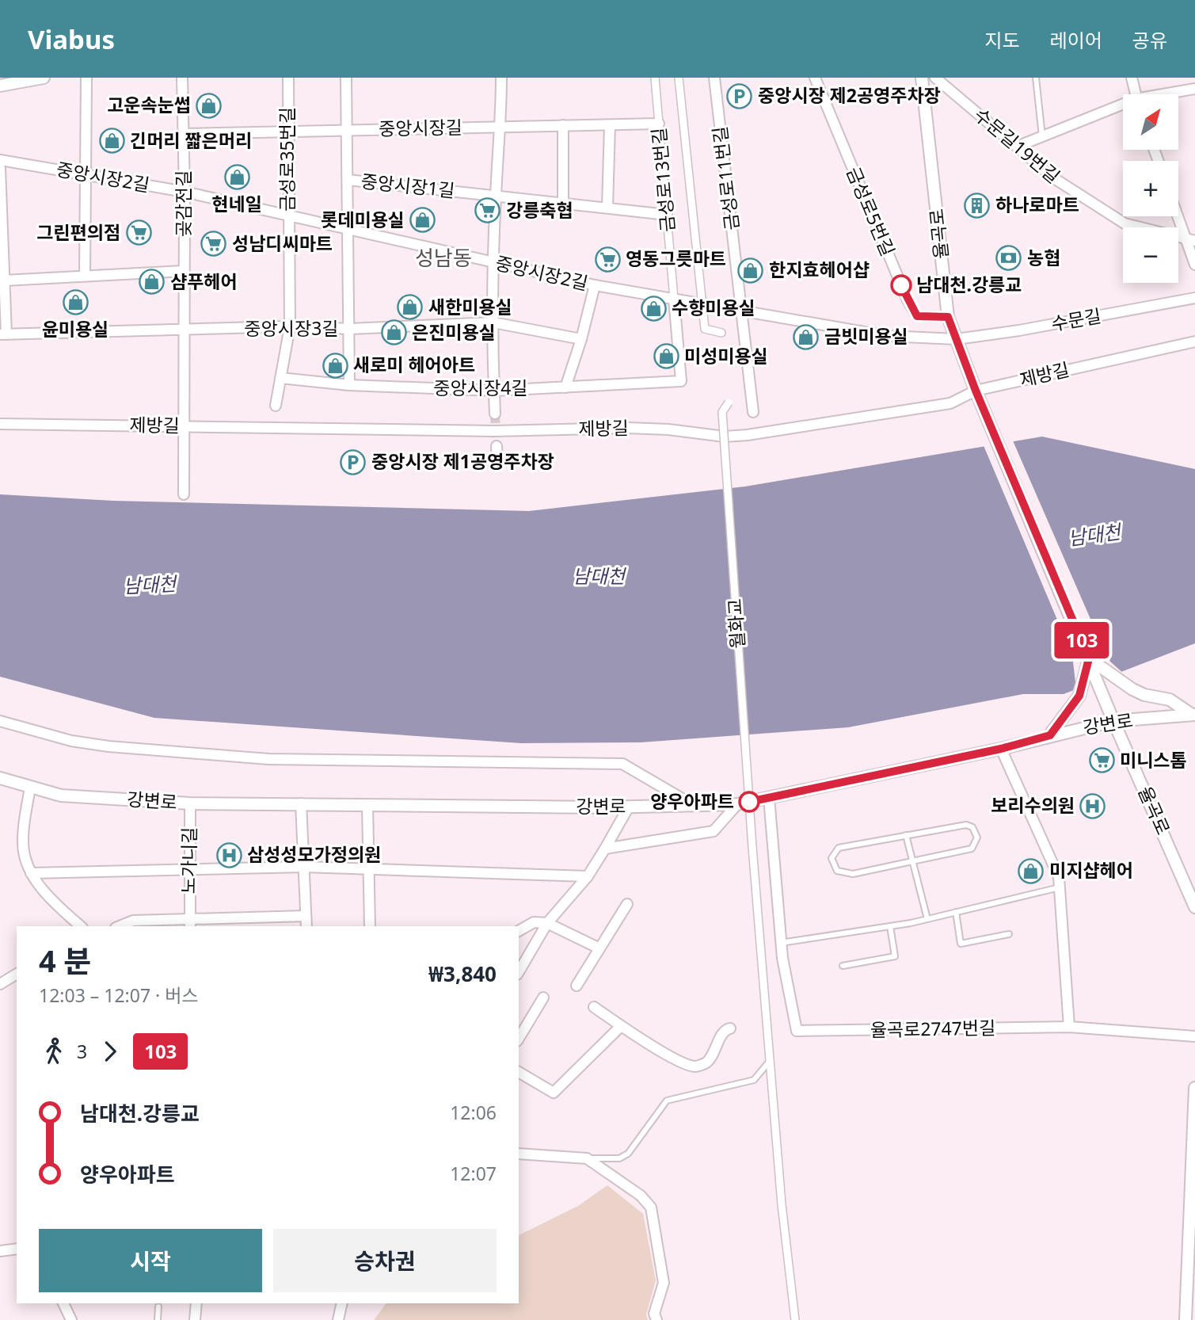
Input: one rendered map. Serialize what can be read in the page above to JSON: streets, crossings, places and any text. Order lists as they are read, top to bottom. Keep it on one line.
{"streets":{"street":["중앙시장길","수문길19번길","금성로35번길","중앙시장2길","금성로11번길","금성로13번길","중앙시장1길","곶감전길","금성로5번길","율곡로","수문길","중앙시장3길","제방길","중앙시장4길","월화교","강변로","노가니길","율곡로2747번길"]},"crossings":[["중앙시장길","금성로35번길"],["중앙시장길","금성로13번길"],["중앙시장길","곶감전길"],["금성로35번길","중앙시장2길"],["금성로35번길","중앙시장3길"],["금성로35번길","중앙시장4길"],["중앙시장2길","금성로11번길"],["중앙시장2길","금성로13번길"],["중앙시장2길","곶감전길"],["중앙시장2길","율곡로"],["중앙시장2길","수문길"],["금성로13번길","중앙시장1길"],["금성로13번길","중앙시장4길"],["곶감전길","중앙시장3길"],["곶감전길","제방길"],["금성로5번길","율곡로"],["율곡로","수문길"],["율곡로","제방길"],["율곡로","강변로"],["강변로","노가니길"]],"districts":["성남동"],"water":["남대천"],"places":{"parking":["중앙시장 제2공영주차장","중앙시장 제1공영주차장"],"shop":["고운속눈썹","긴머리 짧은머리","현네일","롯데미용실","한지효헤어샵","샴푸헤어","윤미용실","새한미용실","수향미용실","은진미용실","금빗미용실","미성미용실","새로미 헤어아트","미지샵헤어"],"building":["하나로마트"],"supermarket":["강릉축협","그린편의점","성남디씨마트","영동그릇마트","미니스톰"],"bank":["농협"],"other":["남대천.강릉교","양우아파트"],"hospital":["보리수의원","삼성성모가정의원"]},"lines":["bus line 103"],"north":"top right","page":{"header":"Viabus","nav":["지도","레이어","공유"],"on_map":"103","map_buttons":["+","−"],"heading":["4 분","12:03 – 12:07 · 버스","₩3,840"],"legs":["3","103"],"list":[{"name":"남대천.강릉교","value":"12:06"},{"name":"양우아파트","value":"12:07"}],"buttons":["시작","승차권"]}}
